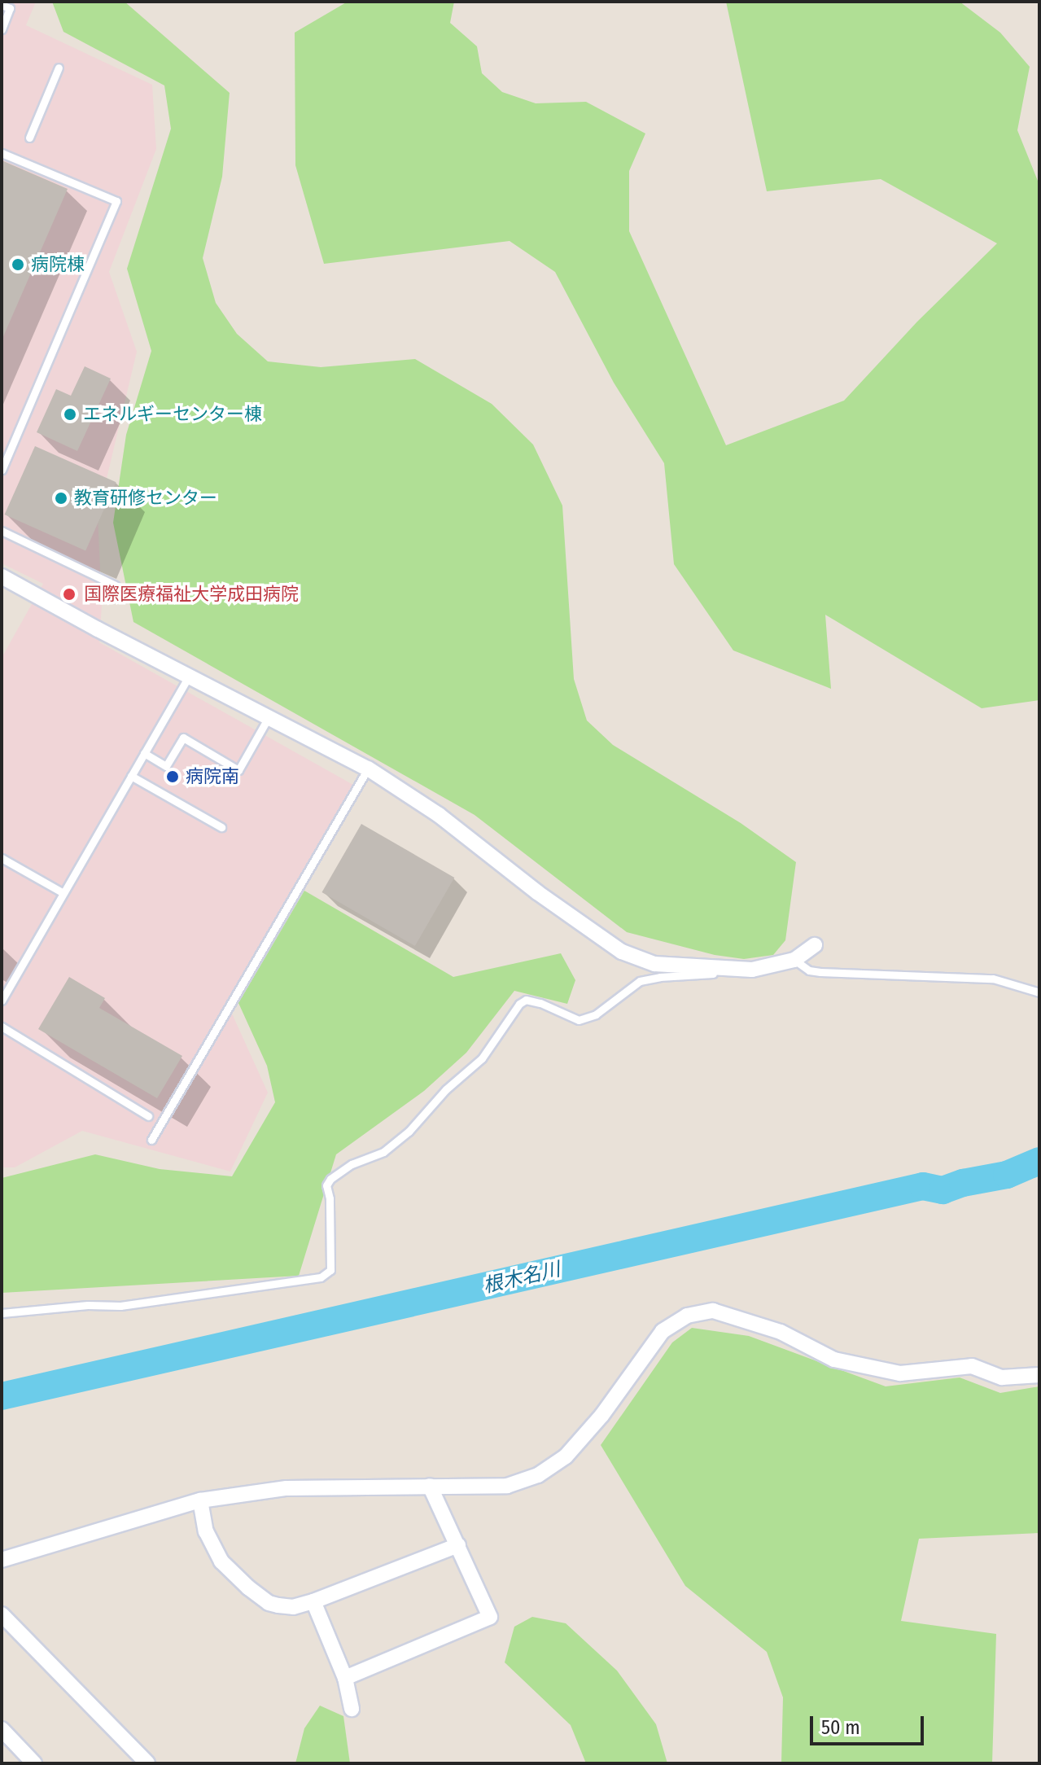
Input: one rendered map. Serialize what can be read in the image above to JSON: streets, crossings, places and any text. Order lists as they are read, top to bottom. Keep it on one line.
{"water":["根木名川"],"places":["病院棟","エネルギーセンター棟","教育研修センター","国際医療福祉大学成田病院","病院南"],"scale_bar":"50 m"}
